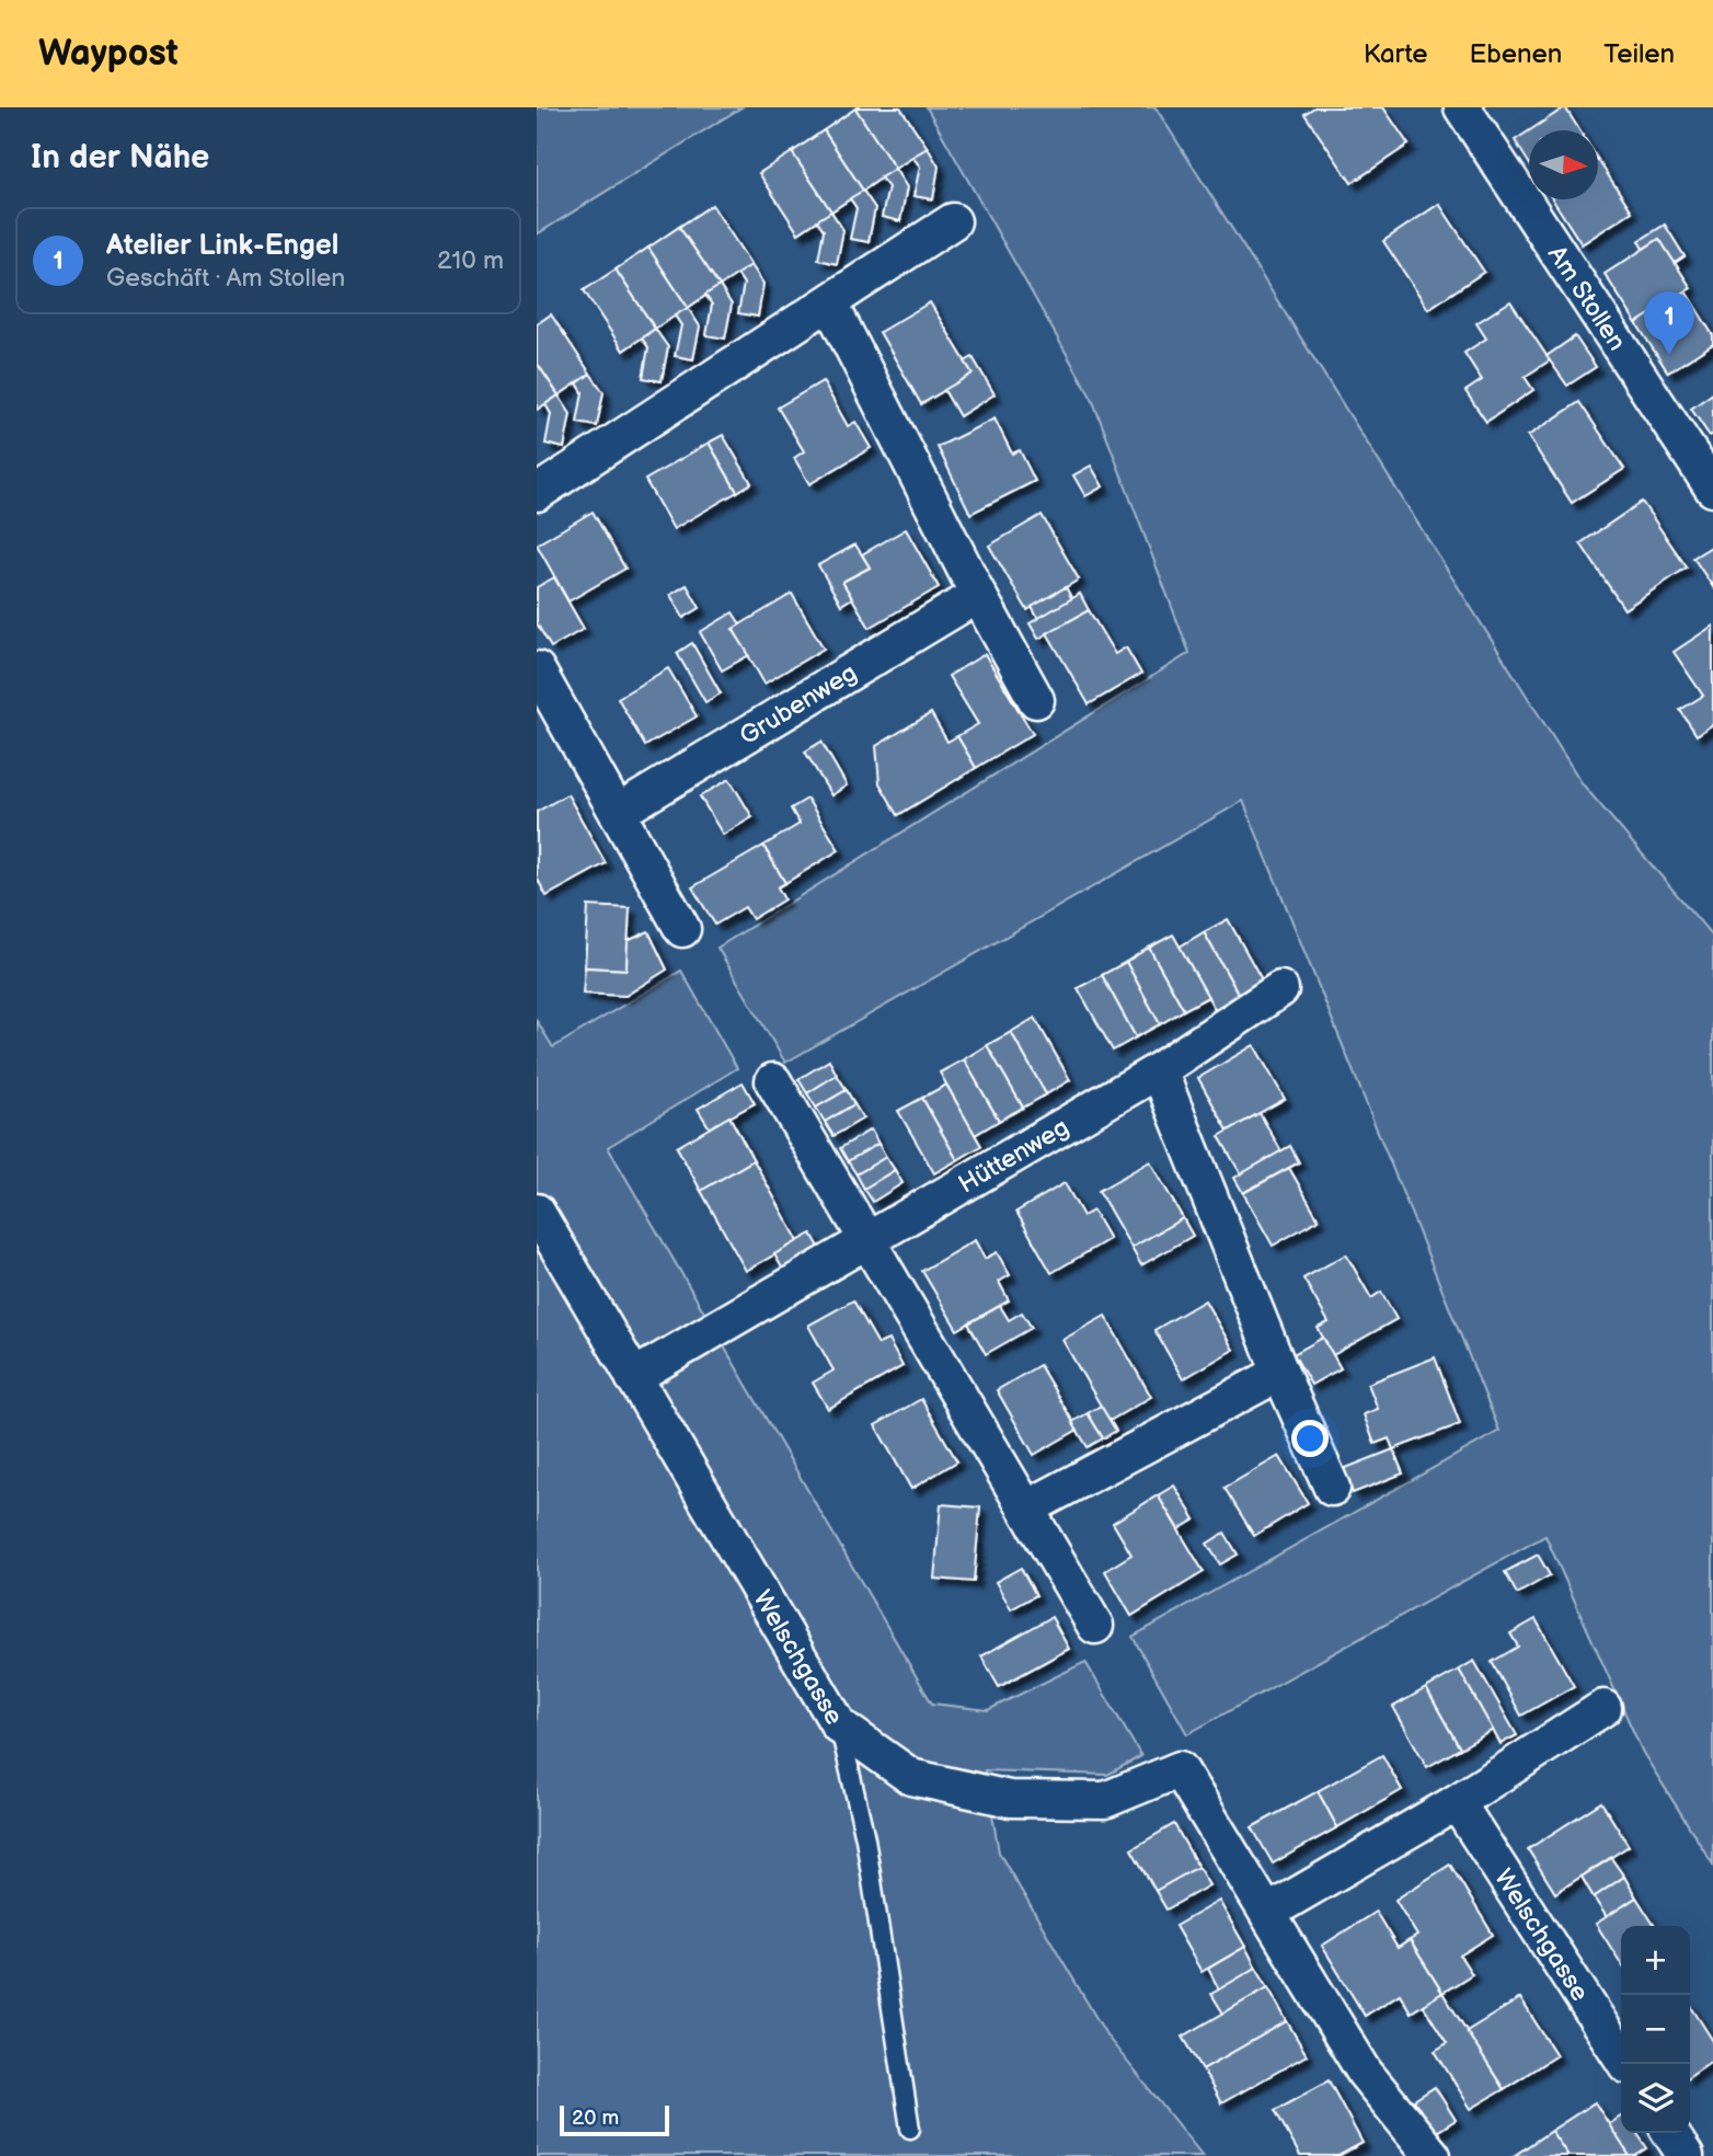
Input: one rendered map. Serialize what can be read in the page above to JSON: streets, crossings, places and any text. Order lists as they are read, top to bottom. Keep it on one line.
{"streets":{"street":["Am Stollen","Grubenweg","Hüttenweg","Welschgasse"]},"crossings":[["Hüttenweg","Welschgasse"]],"scale_bar":"20 m","north":"right","page":{"header":"Waypost","nav":["Karte","Ebenen","Teilen"],"heading":"In der Nähe","list":[{"mark":"1","name":"Atelier Link-Engel","note":"Geschäft · Am Stollen","value":"210 m"}],"pins":"1","map_buttons":["+","−"],"scale":"20 m"}}
